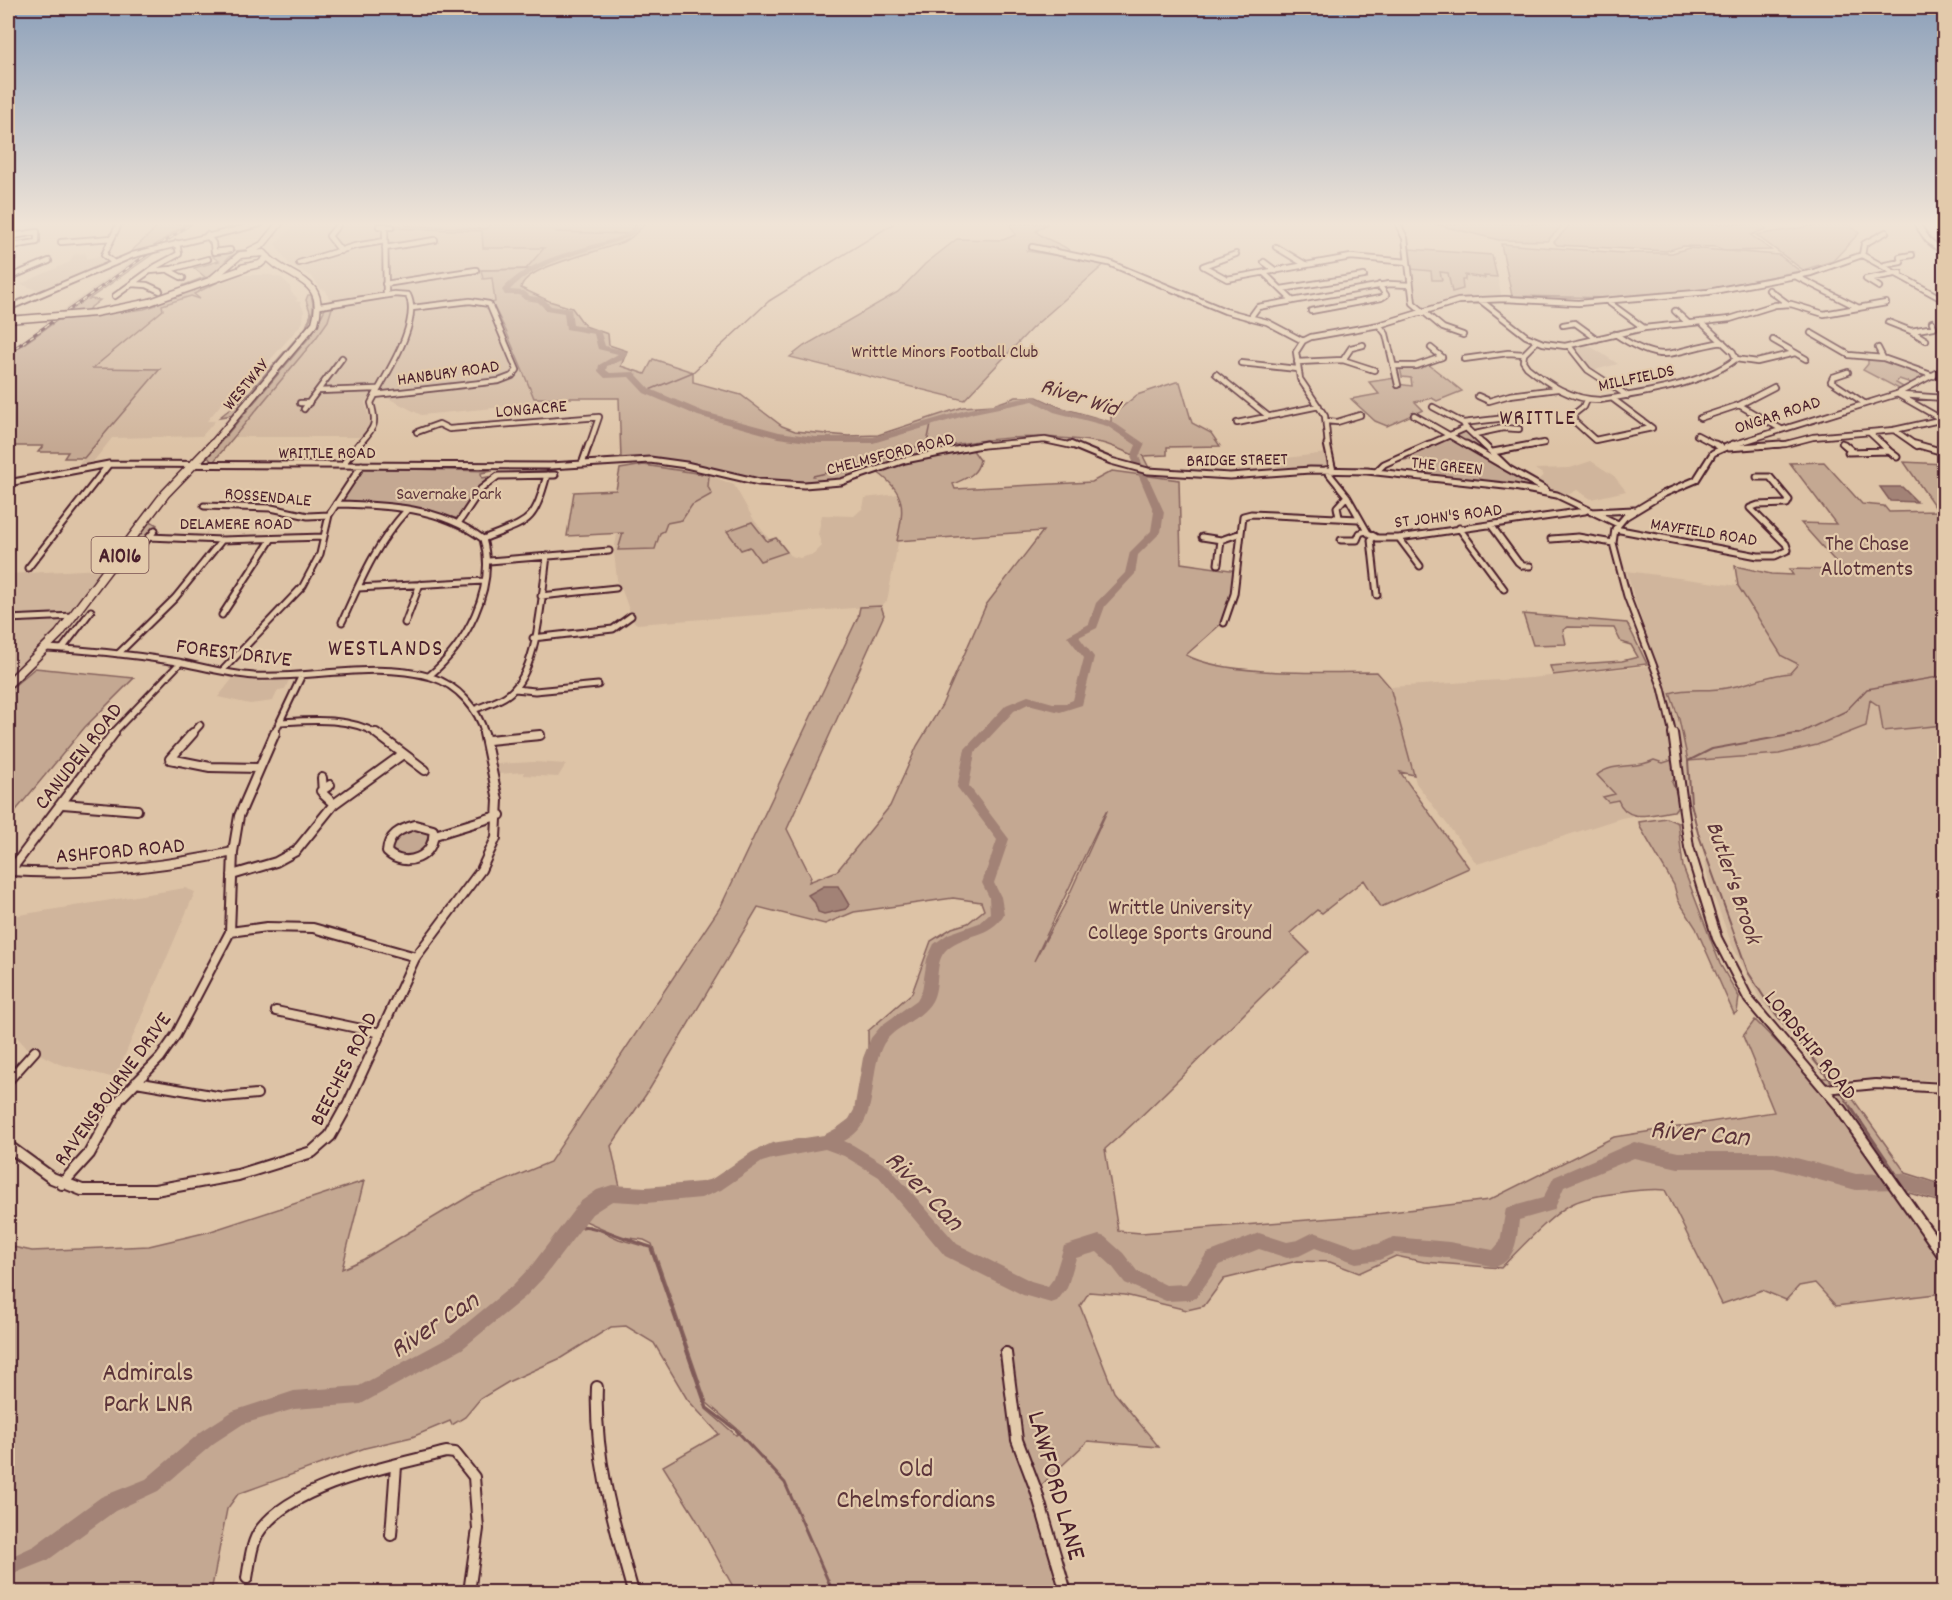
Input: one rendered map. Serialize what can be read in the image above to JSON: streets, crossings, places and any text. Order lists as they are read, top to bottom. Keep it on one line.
{"streets":{"main road":["WESTWAY","A1016"],"street":["HANBURY ROAD","MILLFIELDS","LONGACRE","ONGAR ROAD","WRITTLE ROAD","CHELMSFORD ROAD","BRIDGE STREET","THE GREEN","ROSSENDALE","ST JOHN'S ROAD","DELAMERE ROAD","MAYFIELD ROAD","FOREST DRIVE","CANUDEN ROAD","ASHFORD ROAD","LORDSHIP ROAD","BEECHES ROAD","RAVENSBOURNE DRIVE","LAWFORD LANE"]},"crossings":[["WESTWAY","WRITTLE ROAD"],["WESTWAY","A1016"],["LONGACRE","WRITTLE ROAD"],["ONGAR ROAD","THE GREEN"],["ONGAR ROAD","ST JOHN'S ROAD"],["ONGAR ROAD","MAYFIELD ROAD"],["ONGAR ROAD","LORDSHIP ROAD"],["WRITTLE ROAD","CHELMSFORD ROAD"],["WRITTLE ROAD","A1016"],["CHELMSFORD ROAD","BRIDGE STREET"],["BRIDGE STREET","THE GREEN"],["THE GREEN","ST JOHN'S ROAD"],["THE GREEN","MAYFIELD ROAD"],["THE GREEN","LORDSHIP ROAD"],["MAYFIELD ROAD","LORDSHIP ROAD"],["A1016","FOREST DRIVE"],["FOREST DRIVE","CANUDEN ROAD"],["FOREST DRIVE","BEECHES ROAD"],["FOREST DRIVE","RAVENSBOURNE DRIVE"],["CANUDEN ROAD","ASHFORD ROAD"],["ASHFORD ROAD","RAVENSBOURNE DRIVE"],["BEECHES ROAD","RAVENSBOURNE DRIVE"]],"districts":["WRITTLE","WESTLANDS"],"water":["River Wid","Butler's Brook","River Can"],"parks":["Writtle Minors Football Club","Savernake Park","The Chase Allotments","Writtle University College Sports Ground","Admirals Park LNR","Old Chelmsfordians"]}
